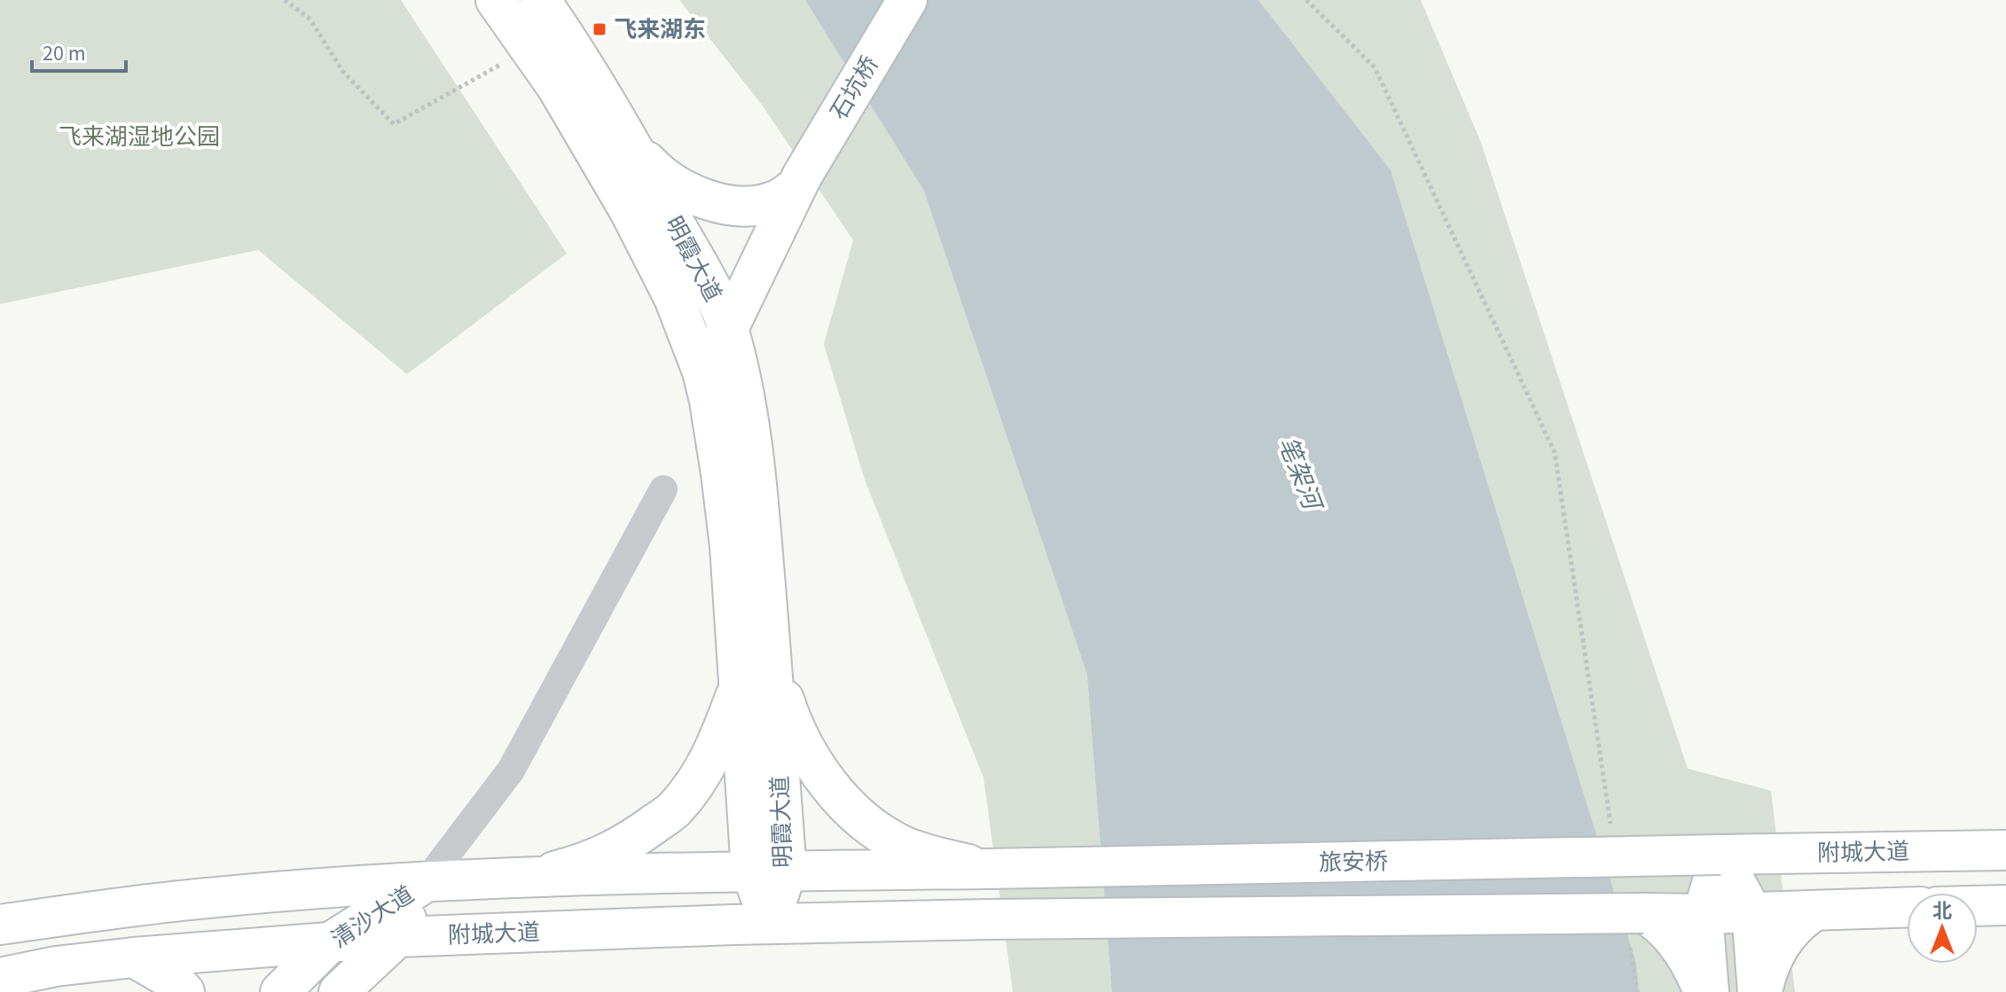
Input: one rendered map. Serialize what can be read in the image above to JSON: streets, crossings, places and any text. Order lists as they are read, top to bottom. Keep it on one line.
{"streets":{"main road":["石坑桥","明霞大道","附城大道","旅安桥","清沙大道"]},"crossings":[["石坑桥","明霞大道"],["明霞大道","附城大道"],["附城大道","旅安桥"],["附城大道","清沙大道"]],"water":["笔架河"],"parks":["飞来湖湿地公园"],"places":{"transit":["飞来湖东"]},"scale_bar":"20 m","north":"top"}
